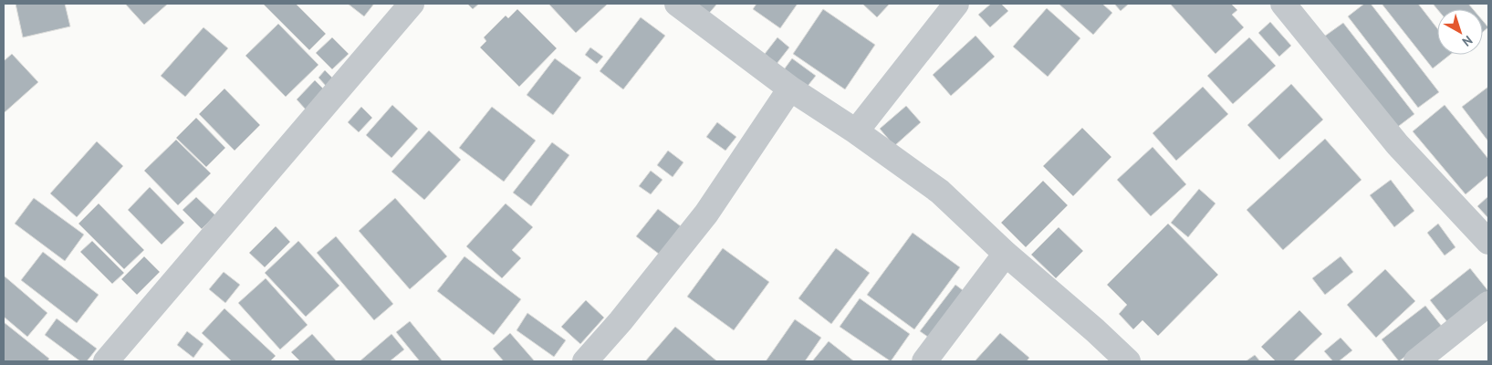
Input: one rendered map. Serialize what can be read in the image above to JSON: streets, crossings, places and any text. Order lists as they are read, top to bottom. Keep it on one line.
{"north":"bottom right"}
